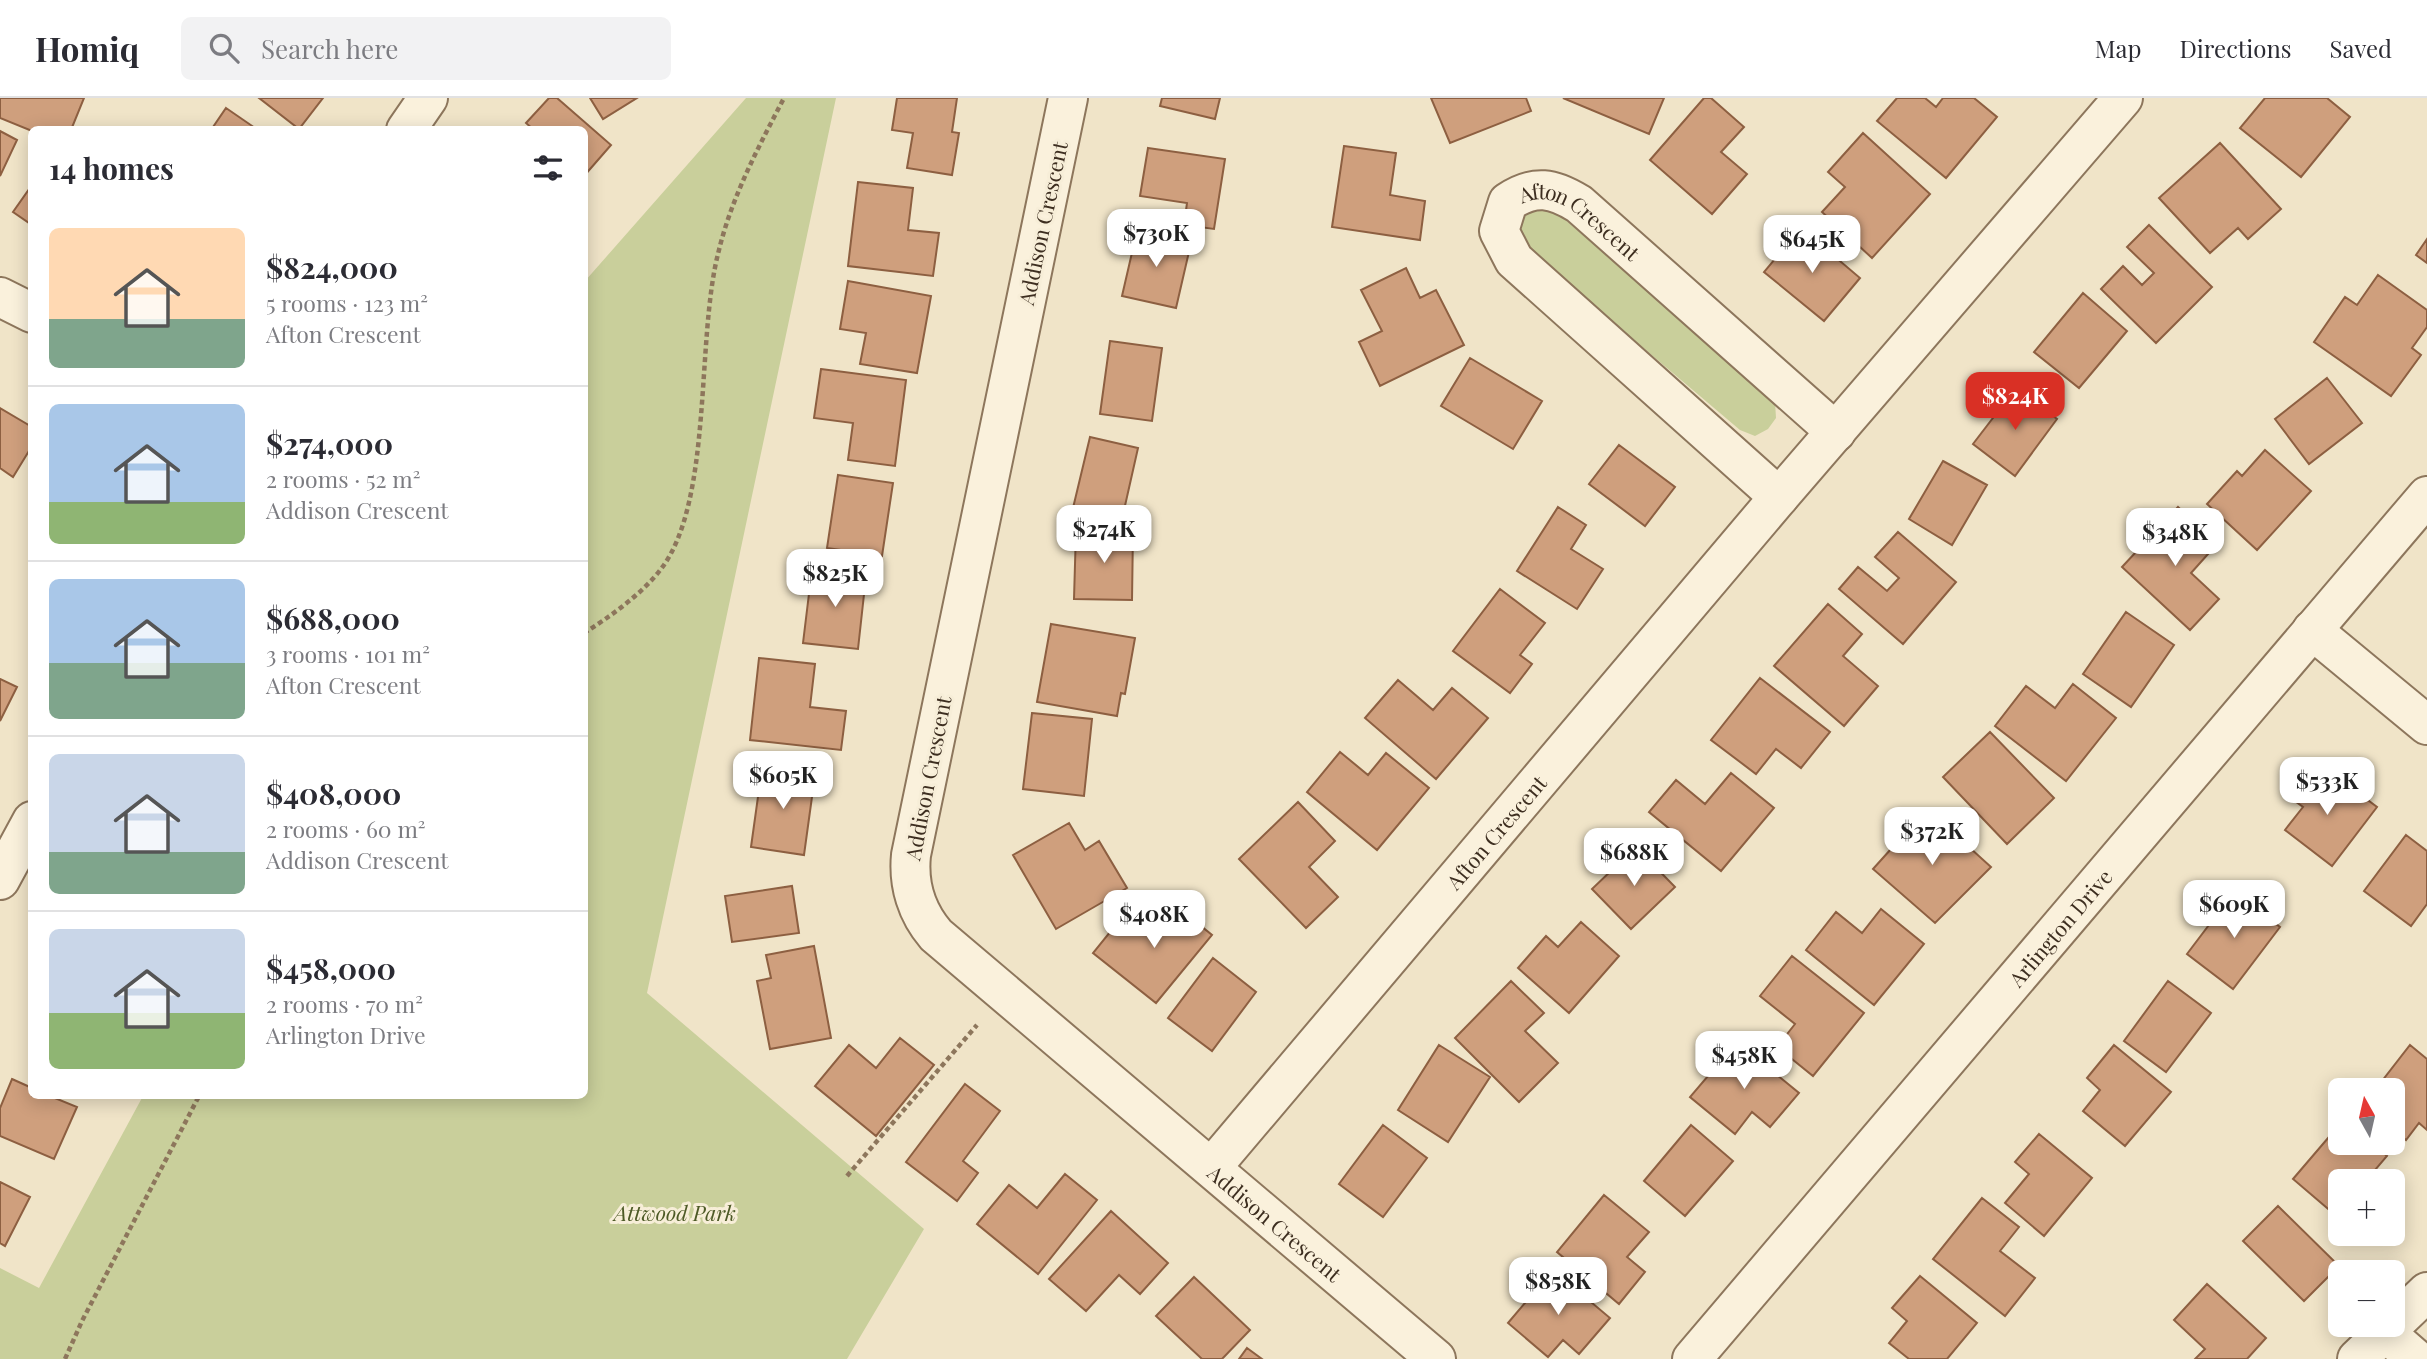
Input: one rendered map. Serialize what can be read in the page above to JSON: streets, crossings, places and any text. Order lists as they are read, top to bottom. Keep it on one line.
{"streets":{"street":["Addison Crescent","Afton Crescent","Arlington Drive"]},"crossings":[["Addison Crescent","Afton Crescent"]],"parks":["Attwood Park"],"north":"top","page":{"header":"Homiq","search":"Search here","nav":["Map","Directions","Saved"],"heading":"14 homes","price":["$730K","$645K","$824K","$274K","$348K","$825K","$605K","$533K","$372K","$688K","$609K","$408K","$458K","$858K"],"list":[{"name":"$824,000","note":"5 rooms · 123 m² · Afton Crescent"},{"name":"$274,000","note":"2 rooms · 52 m² · Addison Crescent"},{"name":"$688,000","note":"3 rooms · 101 m² · Afton Crescent"},{"name":"$408,000","note":"2 rooms · 60 m² · Addison Crescent"},{"name":"$458,000","note":"2 rooms · 70 m² · Arlington Drive"}],"map_buttons":["+","−"]}}
